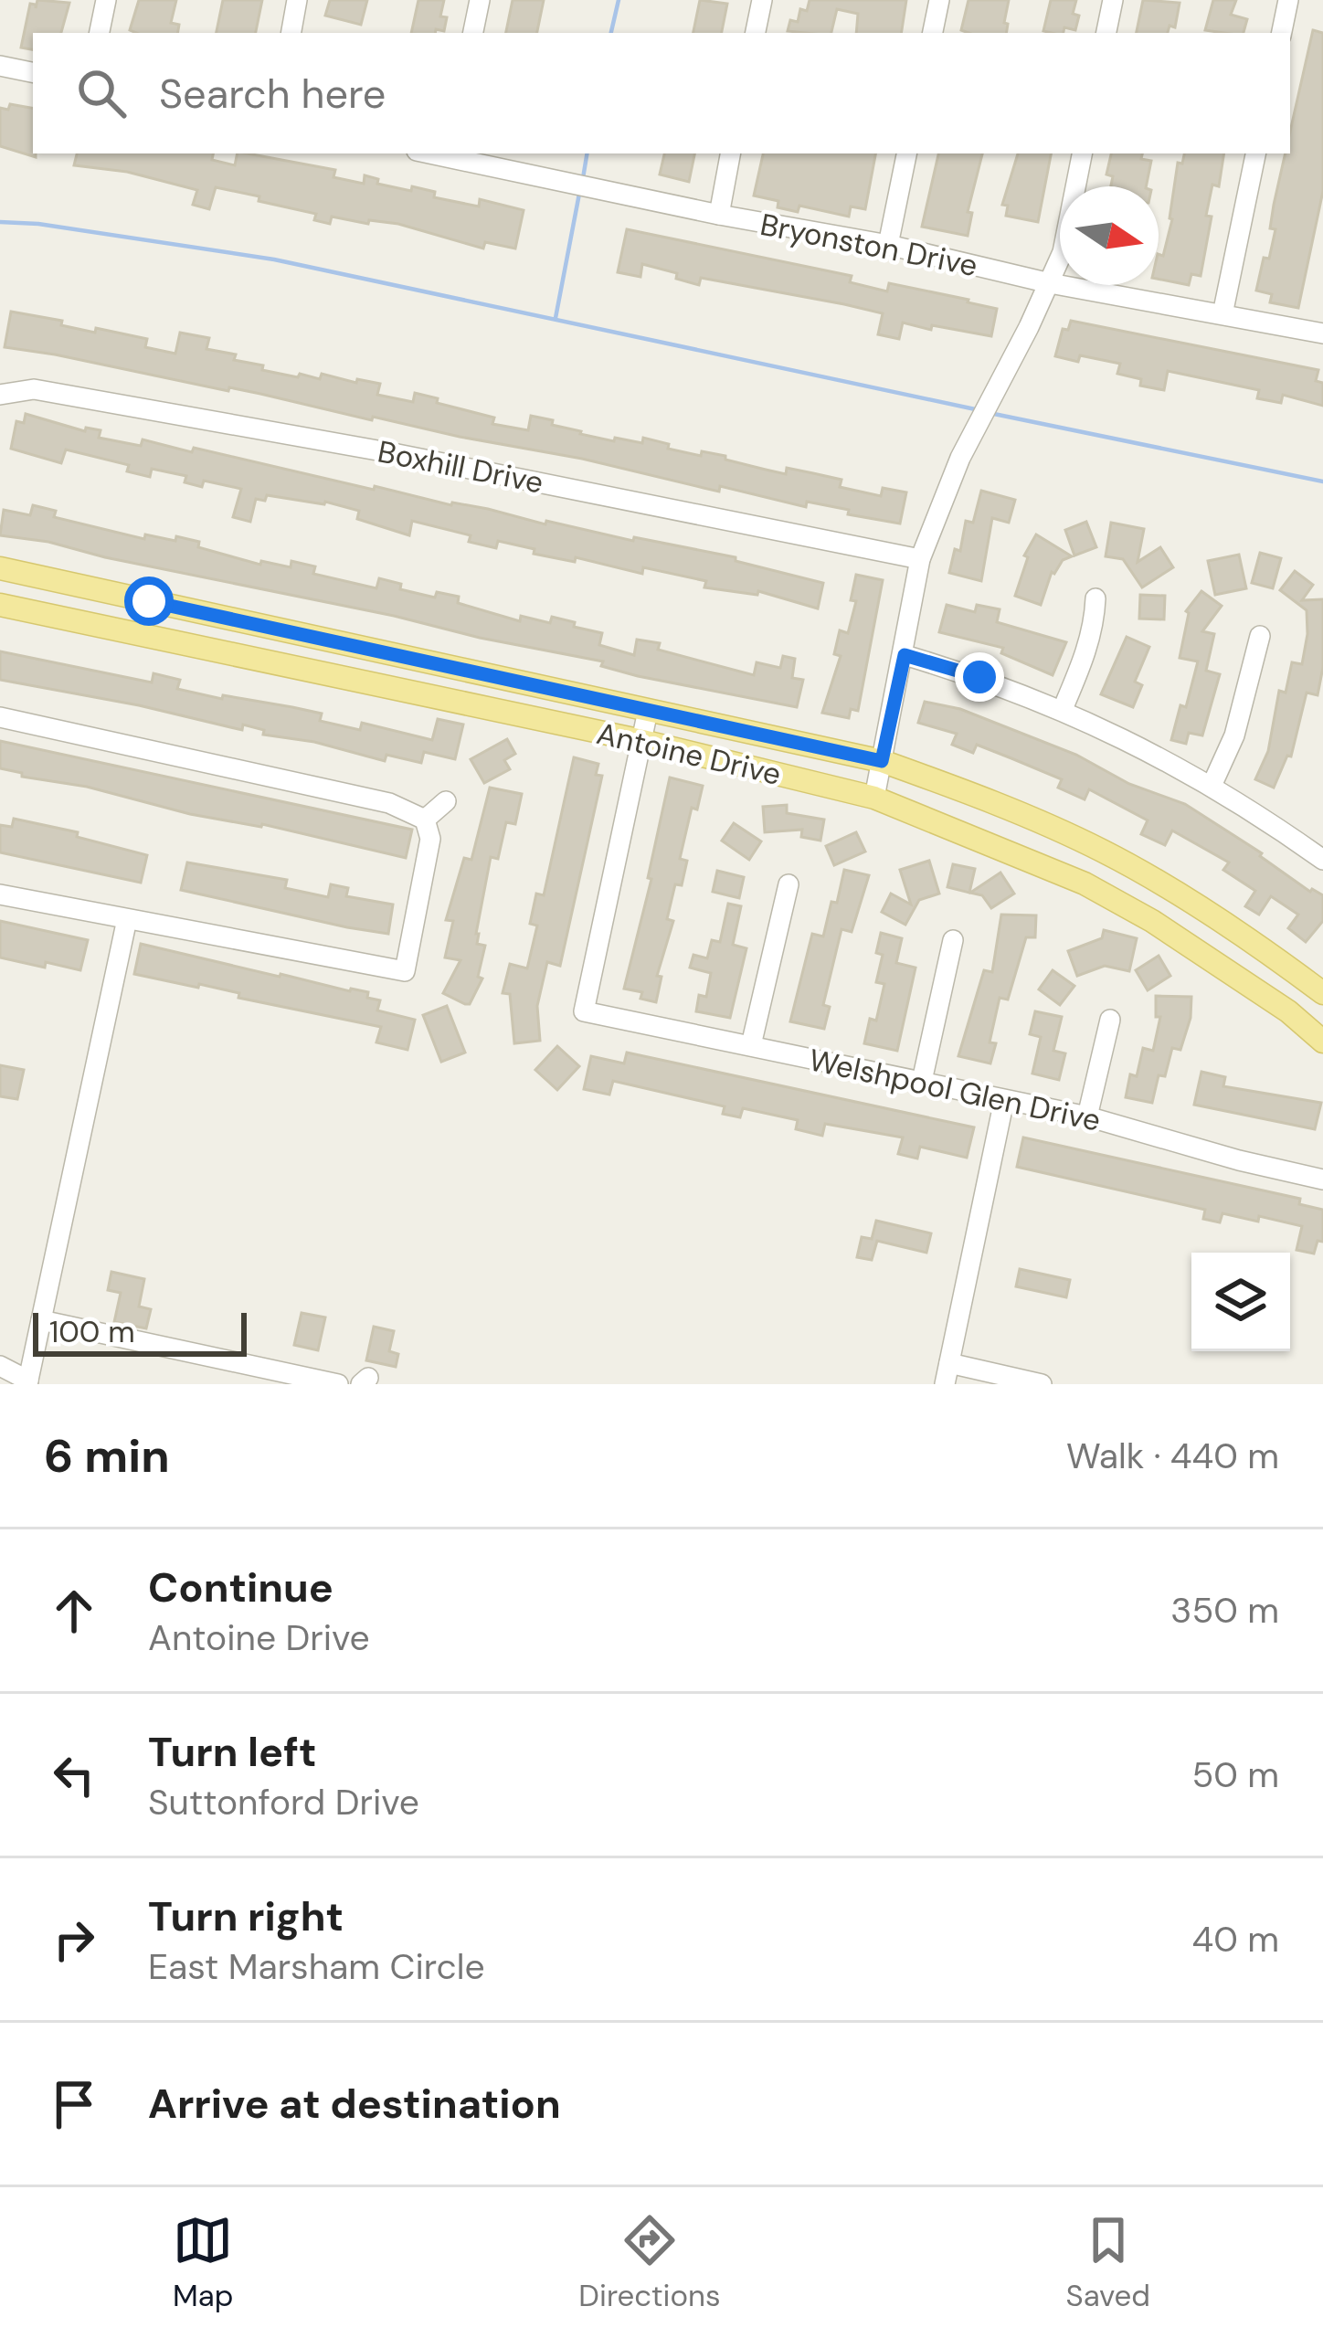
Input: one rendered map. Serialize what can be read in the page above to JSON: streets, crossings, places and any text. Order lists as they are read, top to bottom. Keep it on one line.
{"streets":{"main road":["Antoine Drive"],"street":["Bryonston Drive","Boxhill Drive","Welshpool Glen Drive"]},"crossings":[["Antoine Drive","Welshpool Glen Drive"]],"scale_bar":"100 m","north":"right","page":{"search":"Search here","scale":"100 m","heading":["6 min","Walk · 440 m"],"list":[["Continue","Antoine Drive","350 m"],["Turn left","Suttonford Drive","50 m"],["Turn right","East Marsham Circle","40 m"],"Arrive at destination"],"nav":["Map","Directions","Saved"]}}
